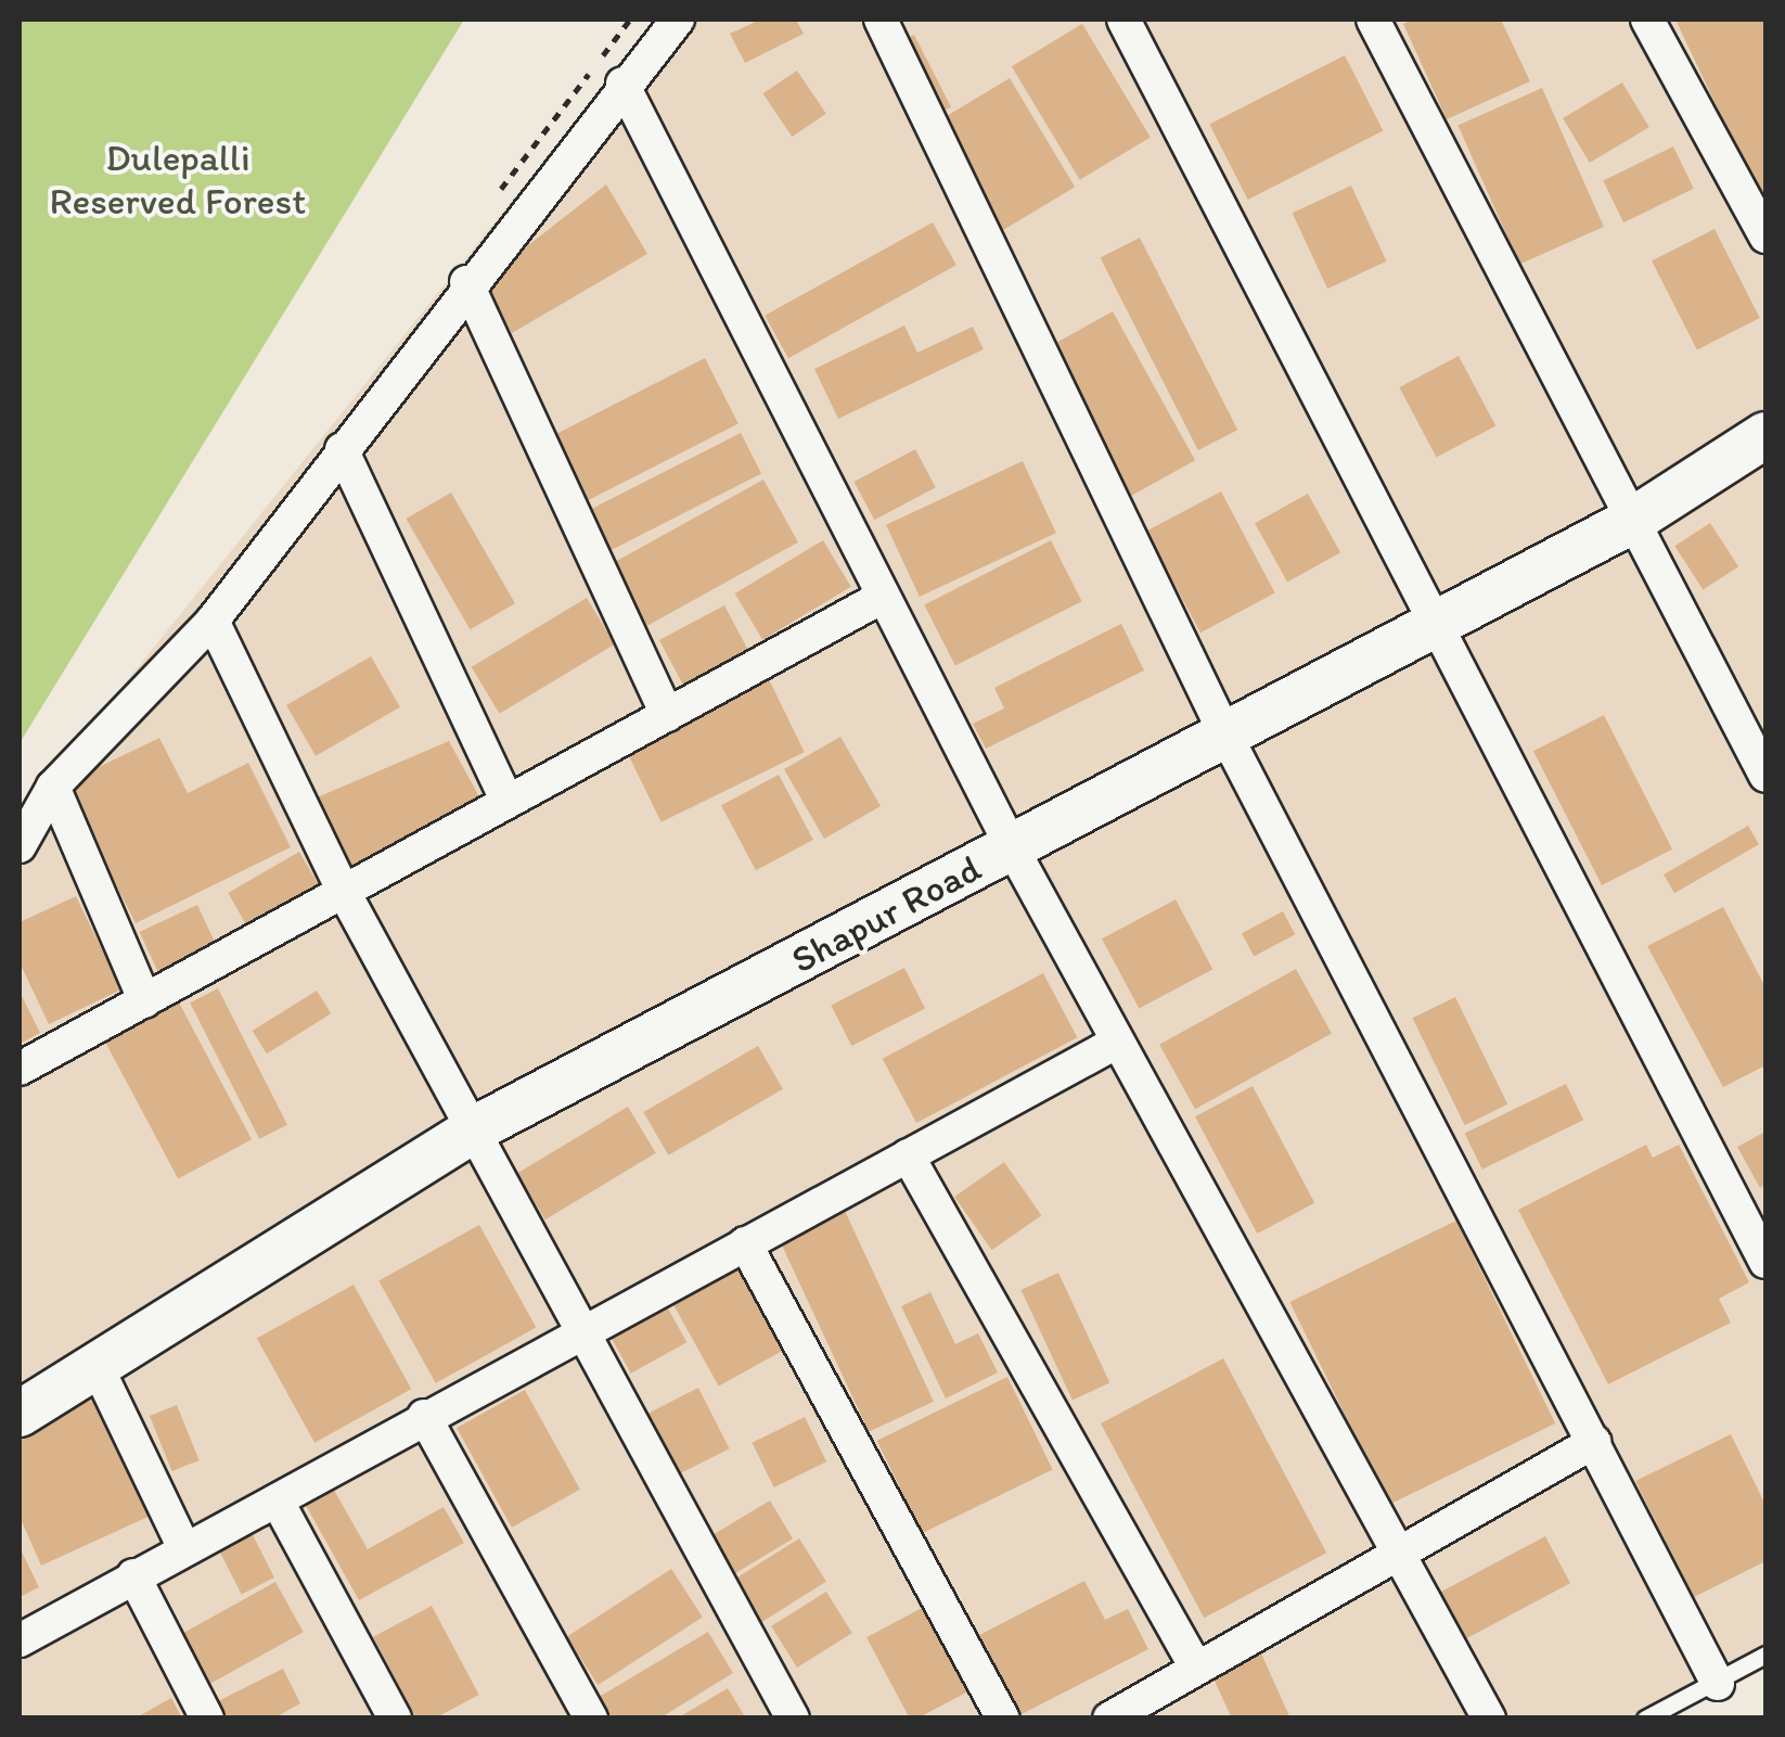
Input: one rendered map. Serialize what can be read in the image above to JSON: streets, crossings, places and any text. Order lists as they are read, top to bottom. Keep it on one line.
{"streets":{"street":["Shapur Road"]},"parks":["Dulepalli Reserved Forest"]}
